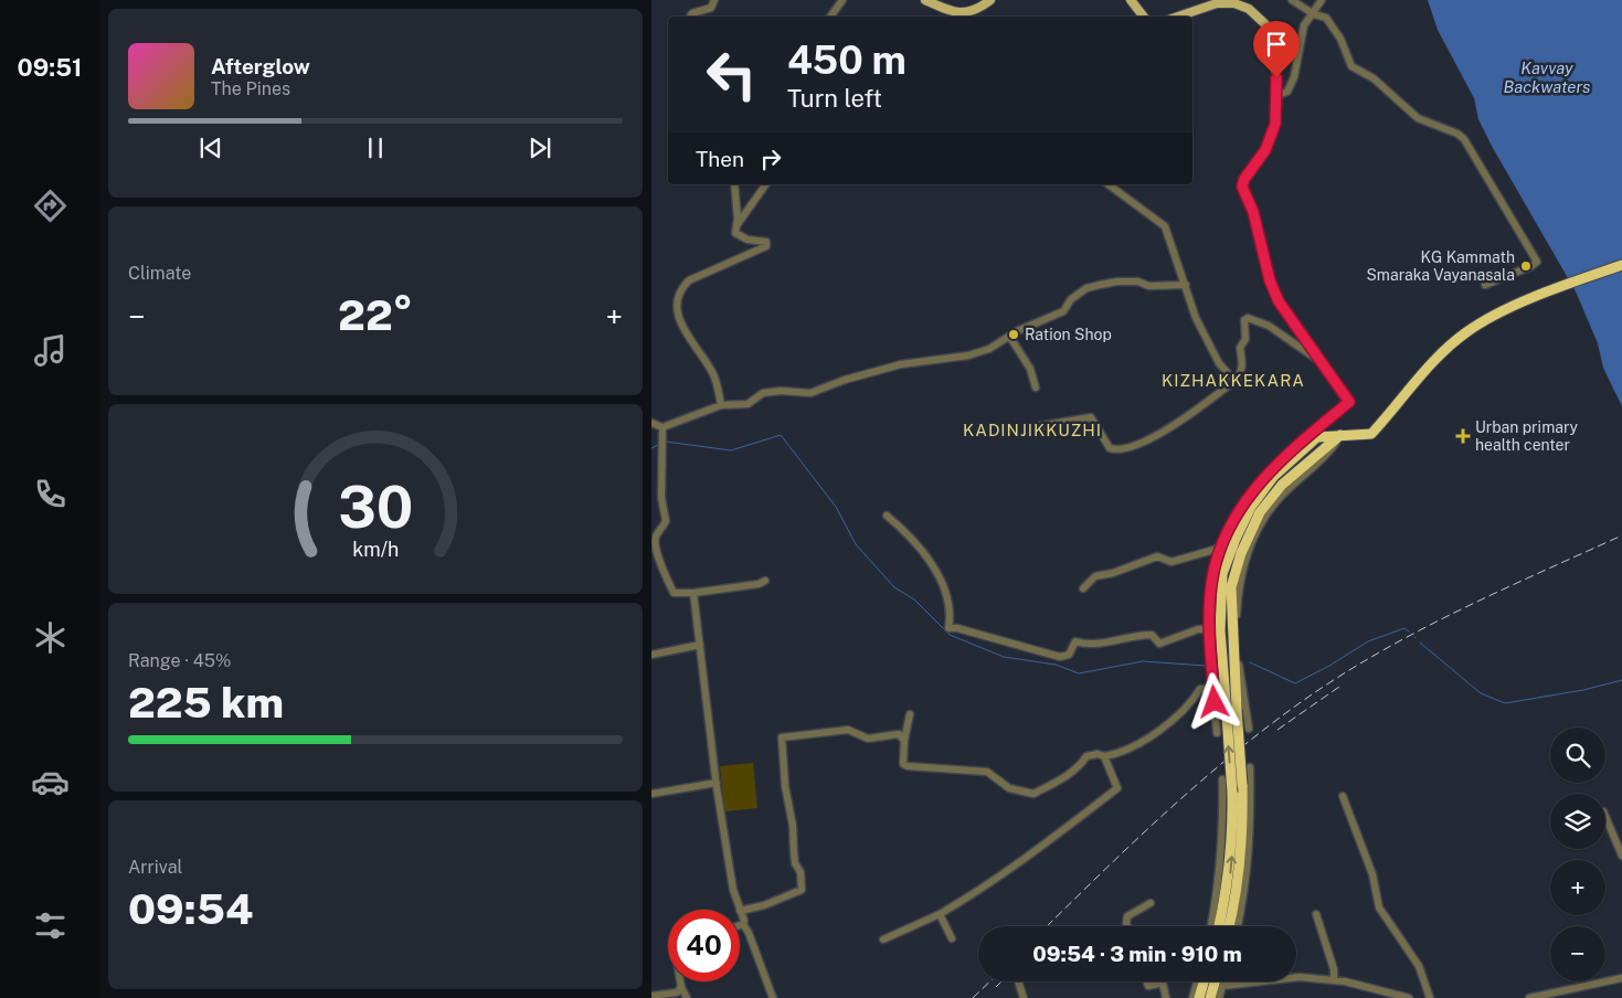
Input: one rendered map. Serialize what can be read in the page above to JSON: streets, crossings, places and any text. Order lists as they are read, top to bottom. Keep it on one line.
{"districts":["KIZHAKKEKARA","KADINJIKKUZHI"],"water":["Kavvay Backwaters"],"places":{"other":["KG Kammath Smaraka Vayanasala","Ration Shop"],"health":["Urban primary health center"]},"page":{"tabs":"09:51","turn":["450 m","Turn left"],"song":["Afterglow","The Pines"],"then":"Then","tile":["Climate",["Range · 45%","225 km"],["Arrival","09:54"]],"heat":["−","22°","+"],"map_buttons":["+","−"],"limit":"40","trip":"09:54 · 3 min · 910 m","gauge":["30","km/h"]}}
